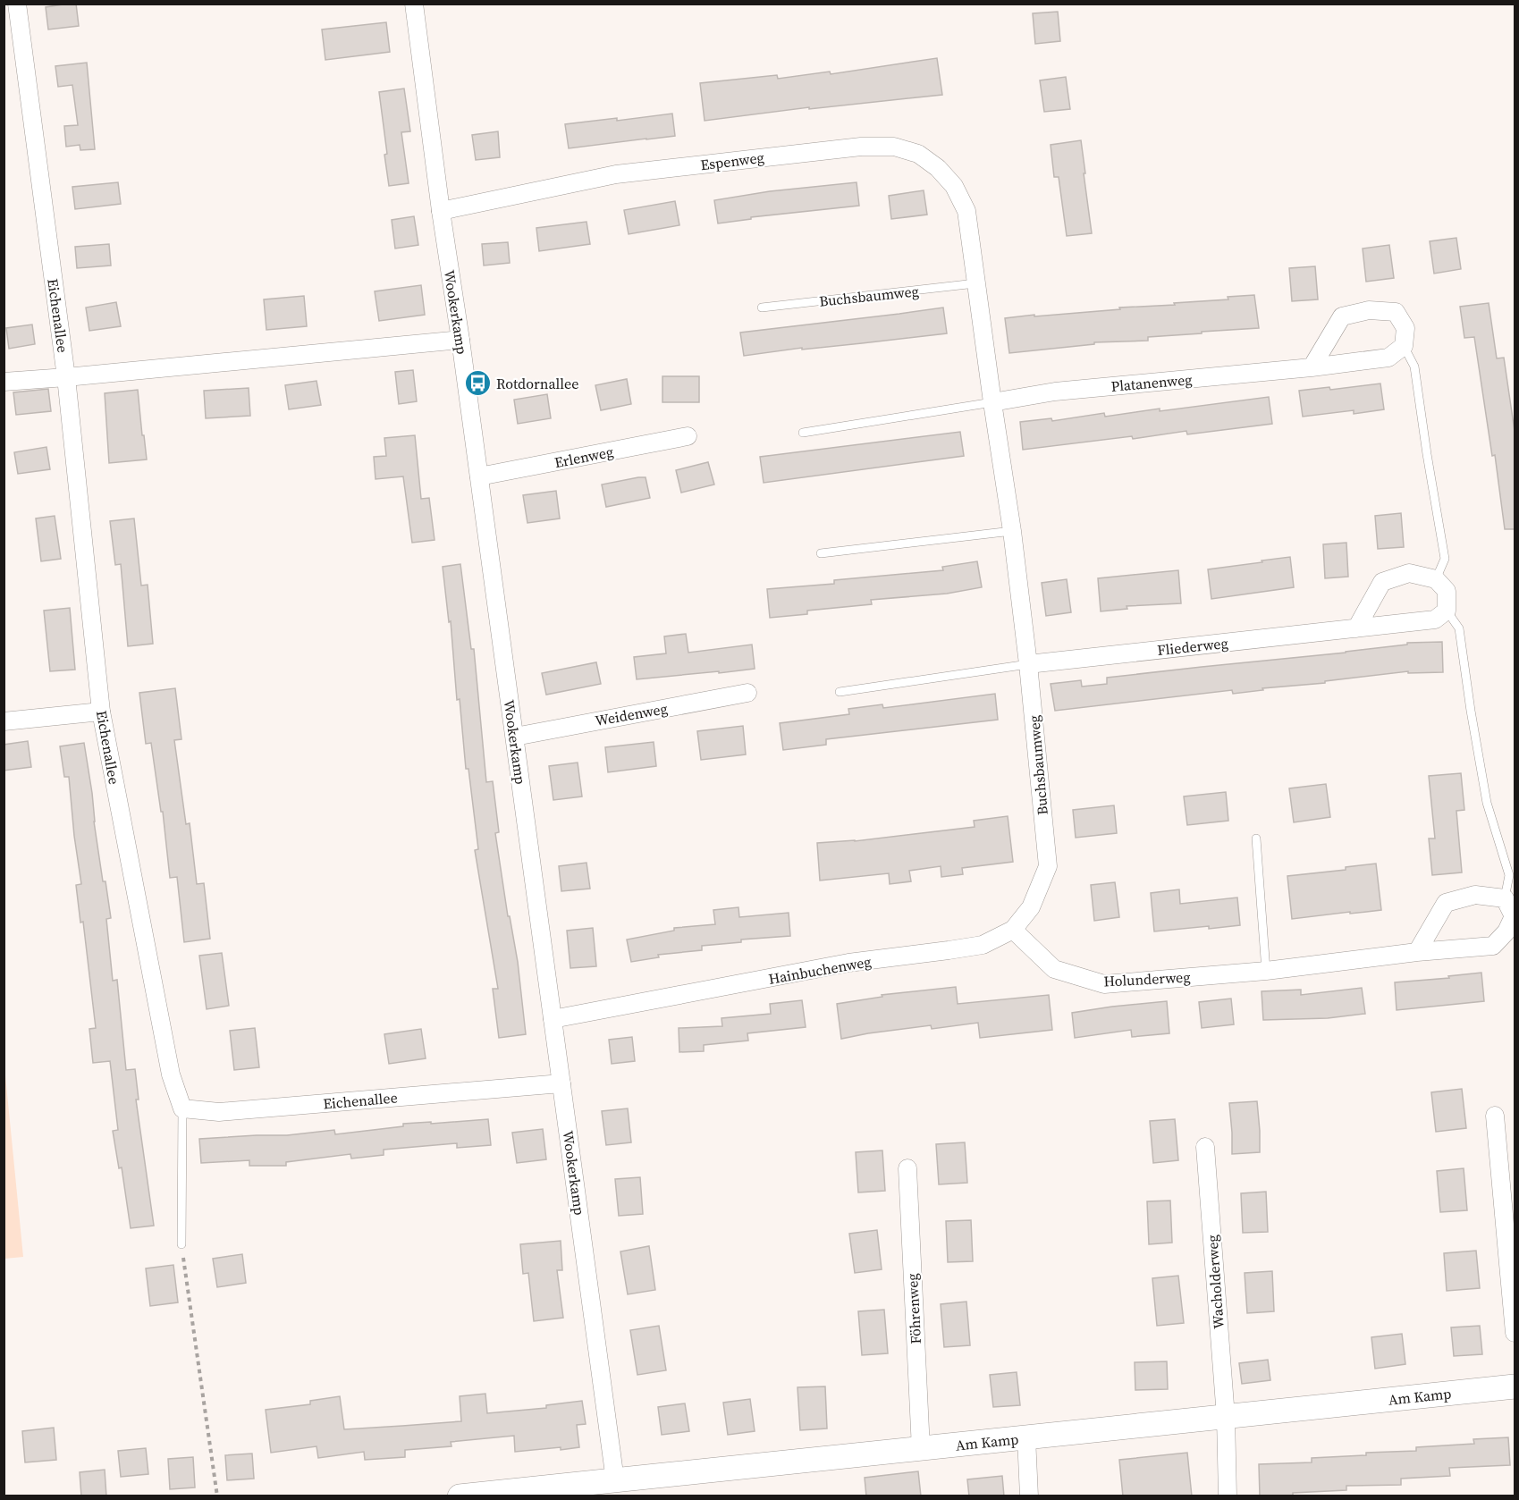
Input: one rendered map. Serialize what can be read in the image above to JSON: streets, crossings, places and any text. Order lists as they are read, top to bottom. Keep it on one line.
{"streets":{"street":["Espenweg","Buchsbaumweg","Wookerkamp","Eichenallee","Platanenweg","Erlenweg","Fliederweg","Weidenweg","Hainbuchenweg","Holunderweg","Wacholderweg","Föhrenweg","Am Kamp"]},"crossings":[["Espenweg","Buchsbaumweg"],["Espenweg","Wookerkamp"],["Buchsbaumweg","Platanenweg"],["Buchsbaumweg","Fliederweg"],["Buchsbaumweg","Hainbuchenweg"],["Wookerkamp","Eichenallee"],["Wookerkamp","Erlenweg"],["Wookerkamp","Weidenweg"],["Wookerkamp","Hainbuchenweg"],["Wookerkamp","Am Kamp"],["Hainbuchenweg","Holunderweg"],["Wacholderweg","Am Kamp"],["Föhrenweg","Am Kamp"]],"places":{"bus stop":["Rotdornallee"]}}
